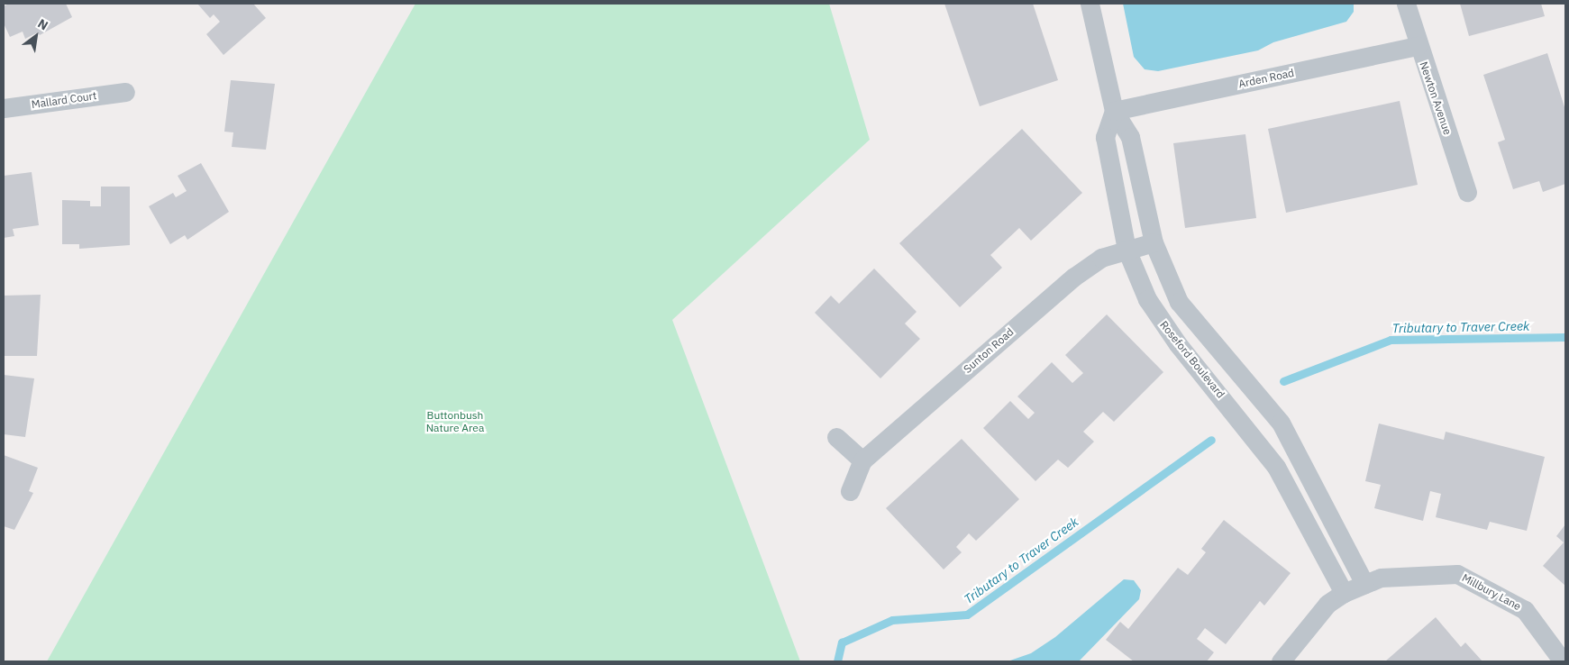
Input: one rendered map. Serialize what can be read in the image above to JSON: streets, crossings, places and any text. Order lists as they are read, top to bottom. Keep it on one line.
{"streets":{"street":["Arden Road","Newton Avenue","Mallard Court","Sunton Road","Roseford Boulevard","Millbury Lane"]},"crossings":[["Arden Road","Newton Avenue"],["Arden Road","Roseford Boulevard"],["Sunton Road","Roseford Boulevard"],["Roseford Boulevard","Millbury Lane"]],"water":["Tributary to Traver Creek"],"parks":["Buttonbush Nature Area"],"north":"top right"}
